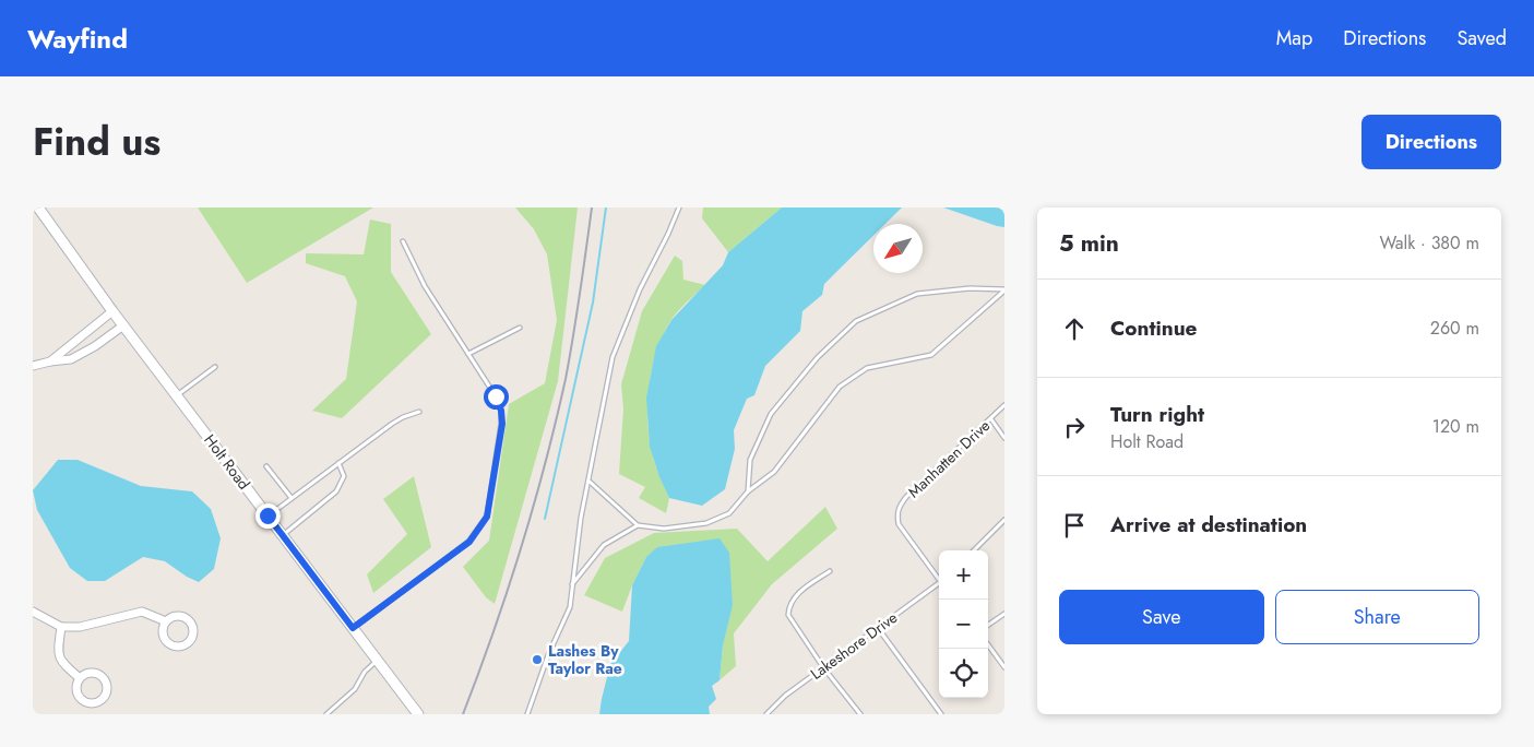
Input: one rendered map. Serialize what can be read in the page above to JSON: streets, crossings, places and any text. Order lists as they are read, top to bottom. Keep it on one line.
{"streets":{"main road":["Holt Road"],"lane":["Manhatten Drive","Lakeshore Drive"]},"places":["Lashes By Taylor Rae"],"north":"bottom left","page":{"header":"Wayfind","nav":["Map","Directions","Saved"],"title":"Find us","buttons":["Directions",["Save","Share"]],"heading":["5 min","Walk · 380 m"],"list":[["Continue","260 m"],["Turn right","Holt Road","120 m"],"Arrive at destination"],"map_buttons":["+","−"]}}
